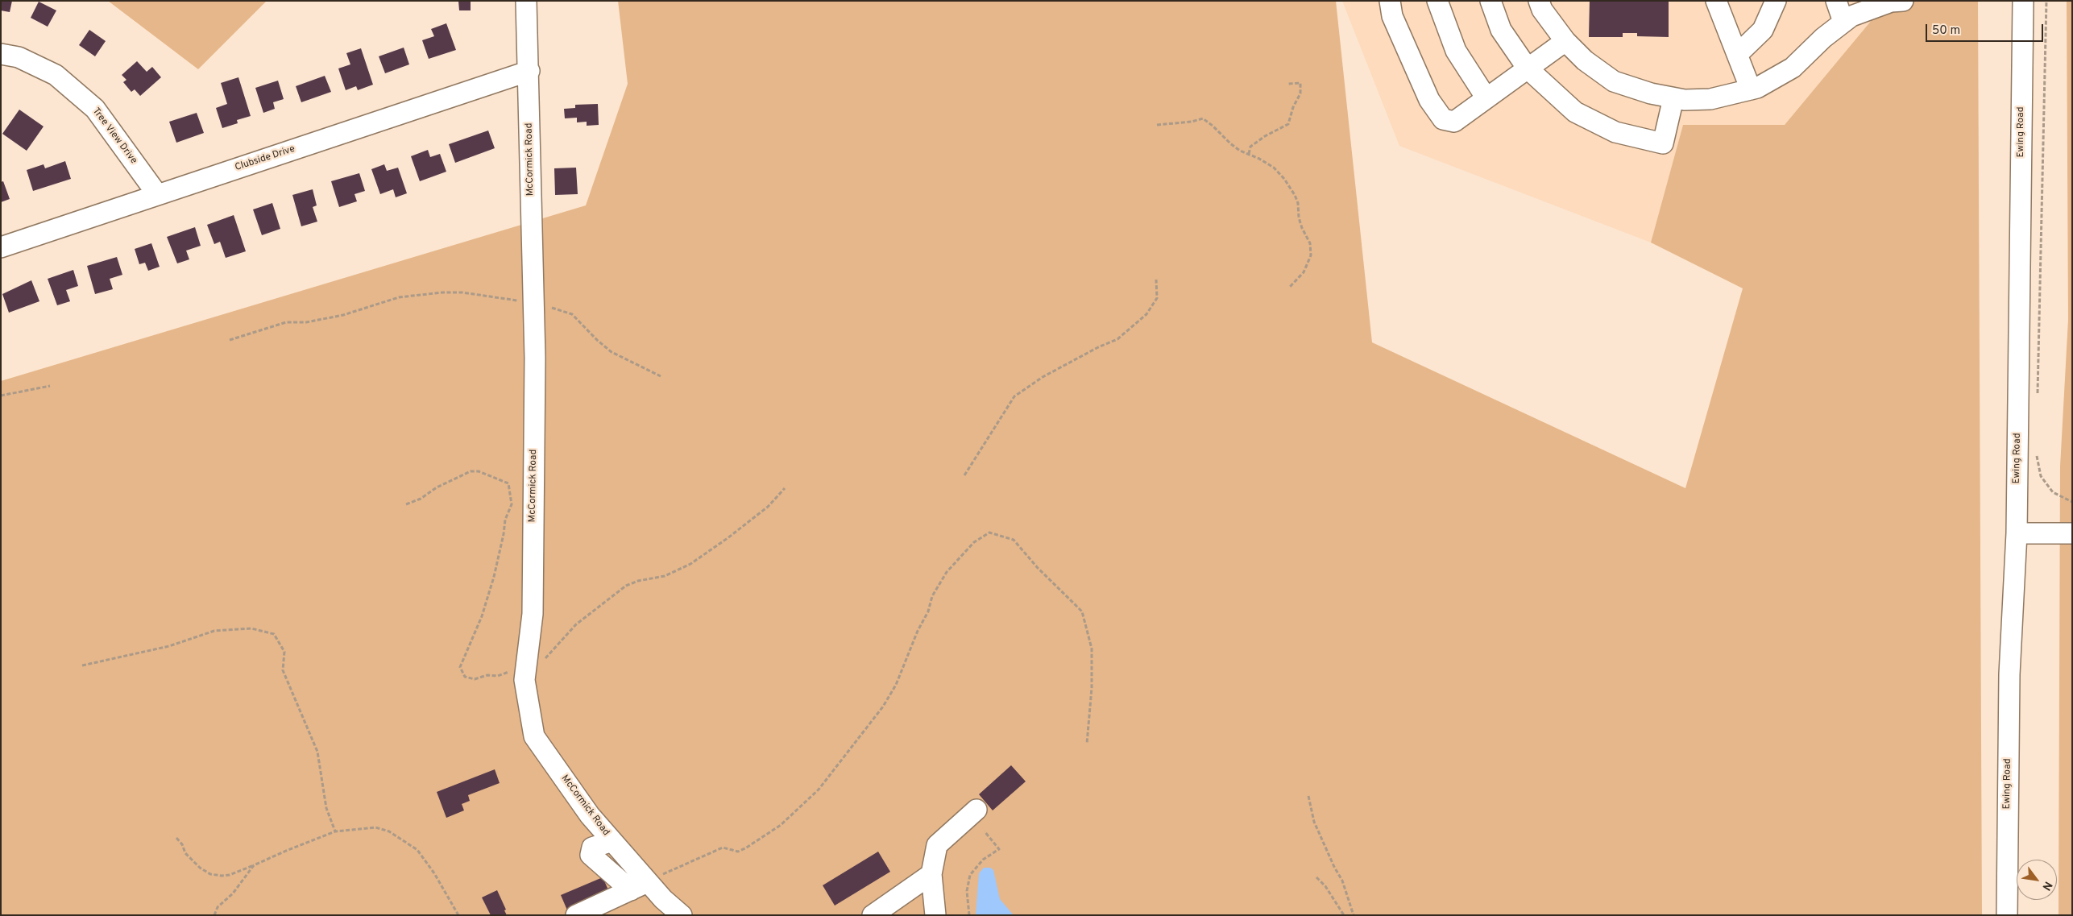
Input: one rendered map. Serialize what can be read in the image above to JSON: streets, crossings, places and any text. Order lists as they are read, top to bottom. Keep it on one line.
{"streets":{"street":["Ewing Road","Tree View Drive","Clubside Drive","McCormick Road"]},"crossings":[["Tree View Drive","Clubside Drive"],["Clubside Drive","McCormick Road"]],"scale_bar":"50 m","north":"bottom right"}
